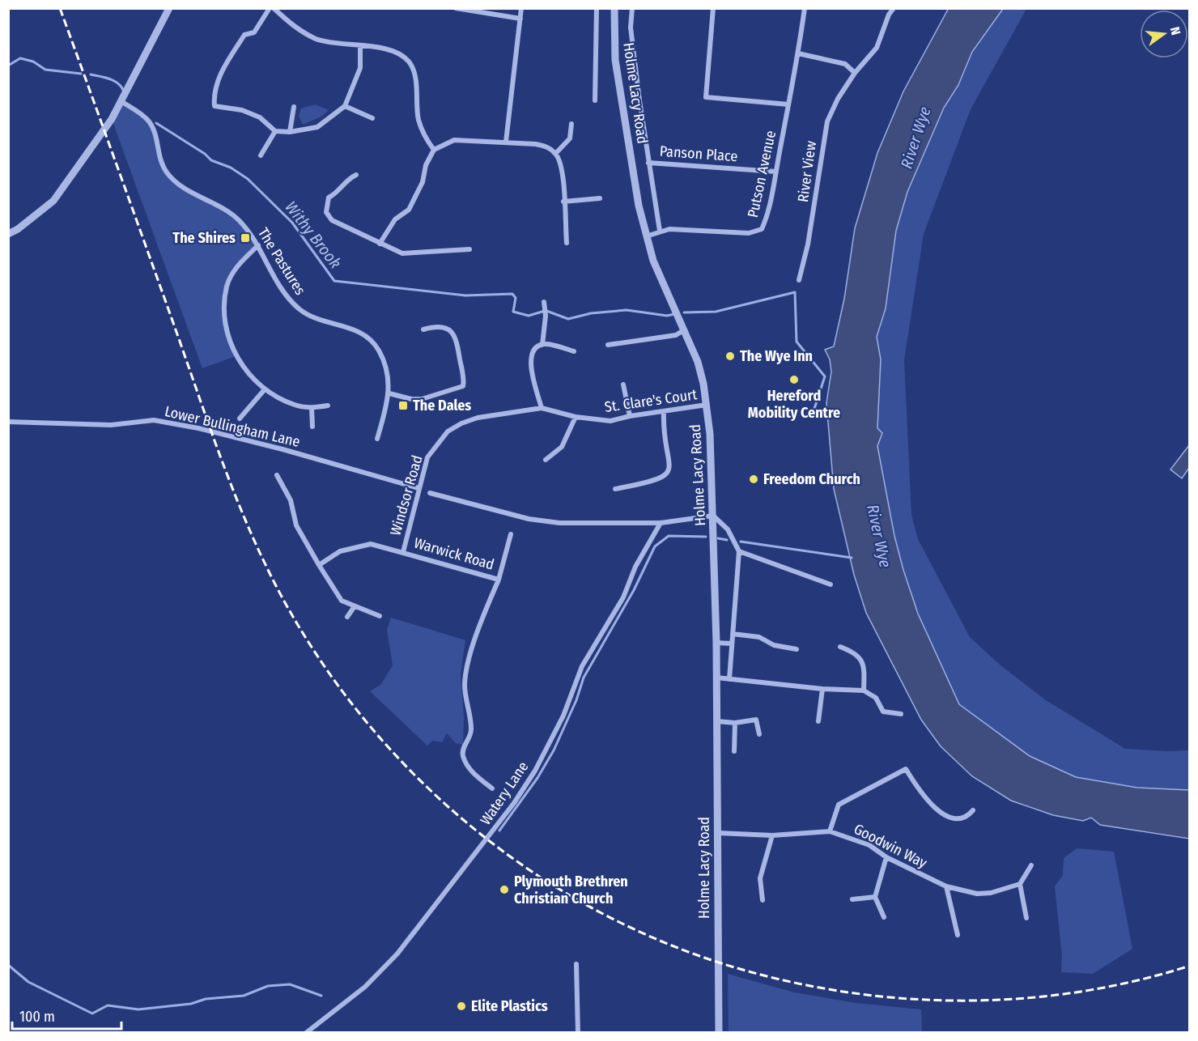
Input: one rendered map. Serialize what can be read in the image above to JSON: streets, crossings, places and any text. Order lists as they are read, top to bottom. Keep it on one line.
{"streets":{"street":["Holme Lacy Road","Panson Place","River View","Putson Avenue","The Pastures","St. Clare's Court","Lower Bullingham Lane","Windsor Road","Warwick Road","Watery Lane","Goodwin Way"]},"crossings":[["Holme Lacy Road","Putson Avenue"],["Holme Lacy Road","St. Clare's Court"],["Holme Lacy Road","Goodwin Way"],["Panson Place","Putson Avenue"],["St. Clare's Court","Windsor Road"],["Lower Bullingham Lane","Windsor Road"],["Windsor Road","Warwick Road"]],"water":["River Wye","Withy Brook"],"places":{"transit":["The Shires","The Dales"],"other":["The Wye Inn","Hereford Mobility Centre","Freedom Church","Plymouth Brethren Christian Church","Elite Plastics"]},"scale_bar":"100 m","north":"right"}
